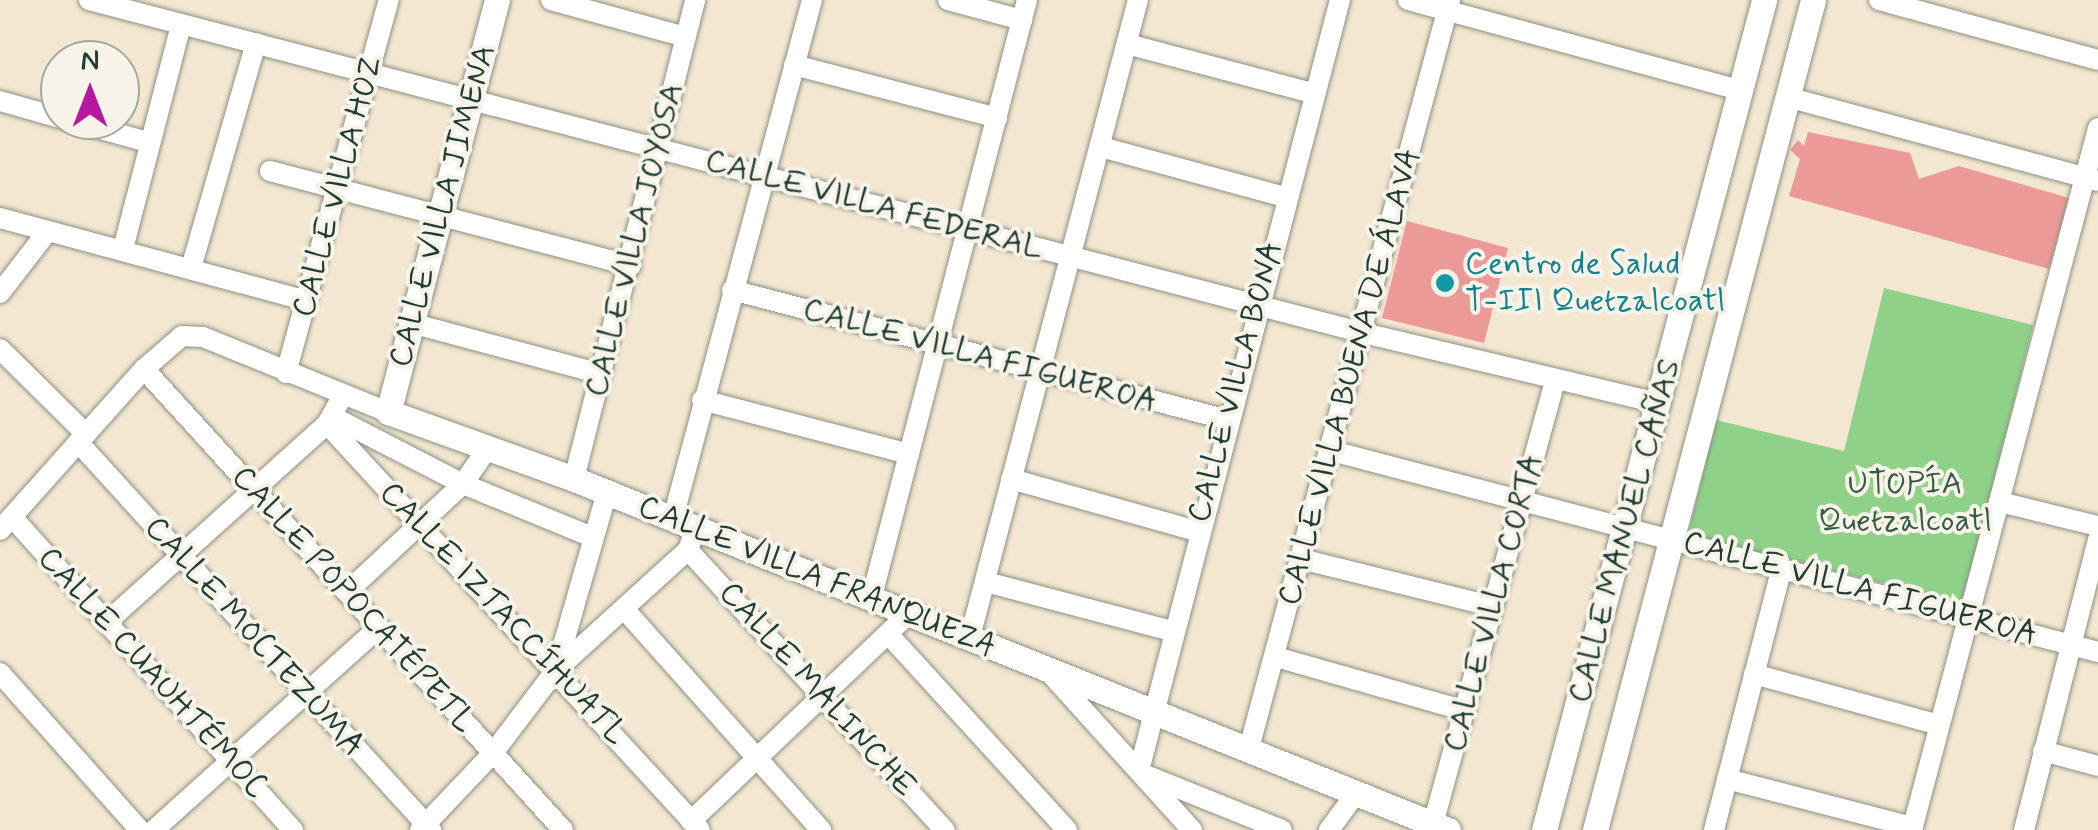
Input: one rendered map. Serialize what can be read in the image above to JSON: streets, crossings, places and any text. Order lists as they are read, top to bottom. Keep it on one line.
{"streets":{"street":["CALLE VILLA HOZ","CALLE VILLA FEDERAL","CALLE VILLA JIMENA","CALLE VILLA JOYOSA","CALLE VILLA FIGUEROA","CALLE VILLA BUENA DE ÁLAVA","CALLE VILLA BONA","CALLE MANUEL CAÑAS","CALLE VILLA FRANQUEZA","CALLE POPOCATÉPETL","CALLE VILLA CORTA","CALLE IZTACCÍHUATL","CALLE MOCTEZUMA","CALLE CUAUHTÉMOC","CALLE MALINCHE"]},"crossings":[["CALLE VILLA HOZ","CALLE VILLA FEDERAL"],["CALLE VILLA HOZ","CALLE VILLA FRANQUEZA"],["CALLE VILLA FEDERAL","CALLE VILLA JIMENA"],["CALLE VILLA FEDERAL","CALLE VILLA JOYOSA"],["CALLE VILLA FEDERAL","CALLE VILLA BUENA DE ÁLAVA"],["CALLE VILLA FEDERAL","CALLE VILLA BONA"],["CALLE VILLA FEDERAL","CALLE MANUEL CAÑAS"],["CALLE VILLA FEDERAL","CALLE VILLA CORTA"],["CALLE VILLA JIMENA","CALLE VILLA FRANQUEZA"],["CALLE VILLA JOYOSA","CALLE VILLA FRANQUEZA"],["CALLE VILLA FIGUEROA","CALLE VILLA BUENA DE ÁLAVA"],["CALLE VILLA FIGUEROA","CALLE VILLA BONA"],["CALLE VILLA FIGUEROA","CALLE MANUEL CAÑAS"],["CALLE VILLA FIGUEROA","CALLE VILLA CORTA"],["CALLE VILLA BUENA DE ÁLAVA","CALLE VILLA FRANQUEZA"],["CALLE VILLA BONA","CALLE VILLA FRANQUEZA"],["CALLE VILLA FRANQUEZA","CALLE POPOCATÉPETL"],["CALLE VILLA FRANQUEZA","CALLE VILLA CORTA"],["CALLE VILLA FRANQUEZA","CALLE MALINCHE"]],"parks":["UTOPÍA Quetzalcoatl"],"places":["Centro de Salud T-III Quetzalcoatl"],"north":"top"}
